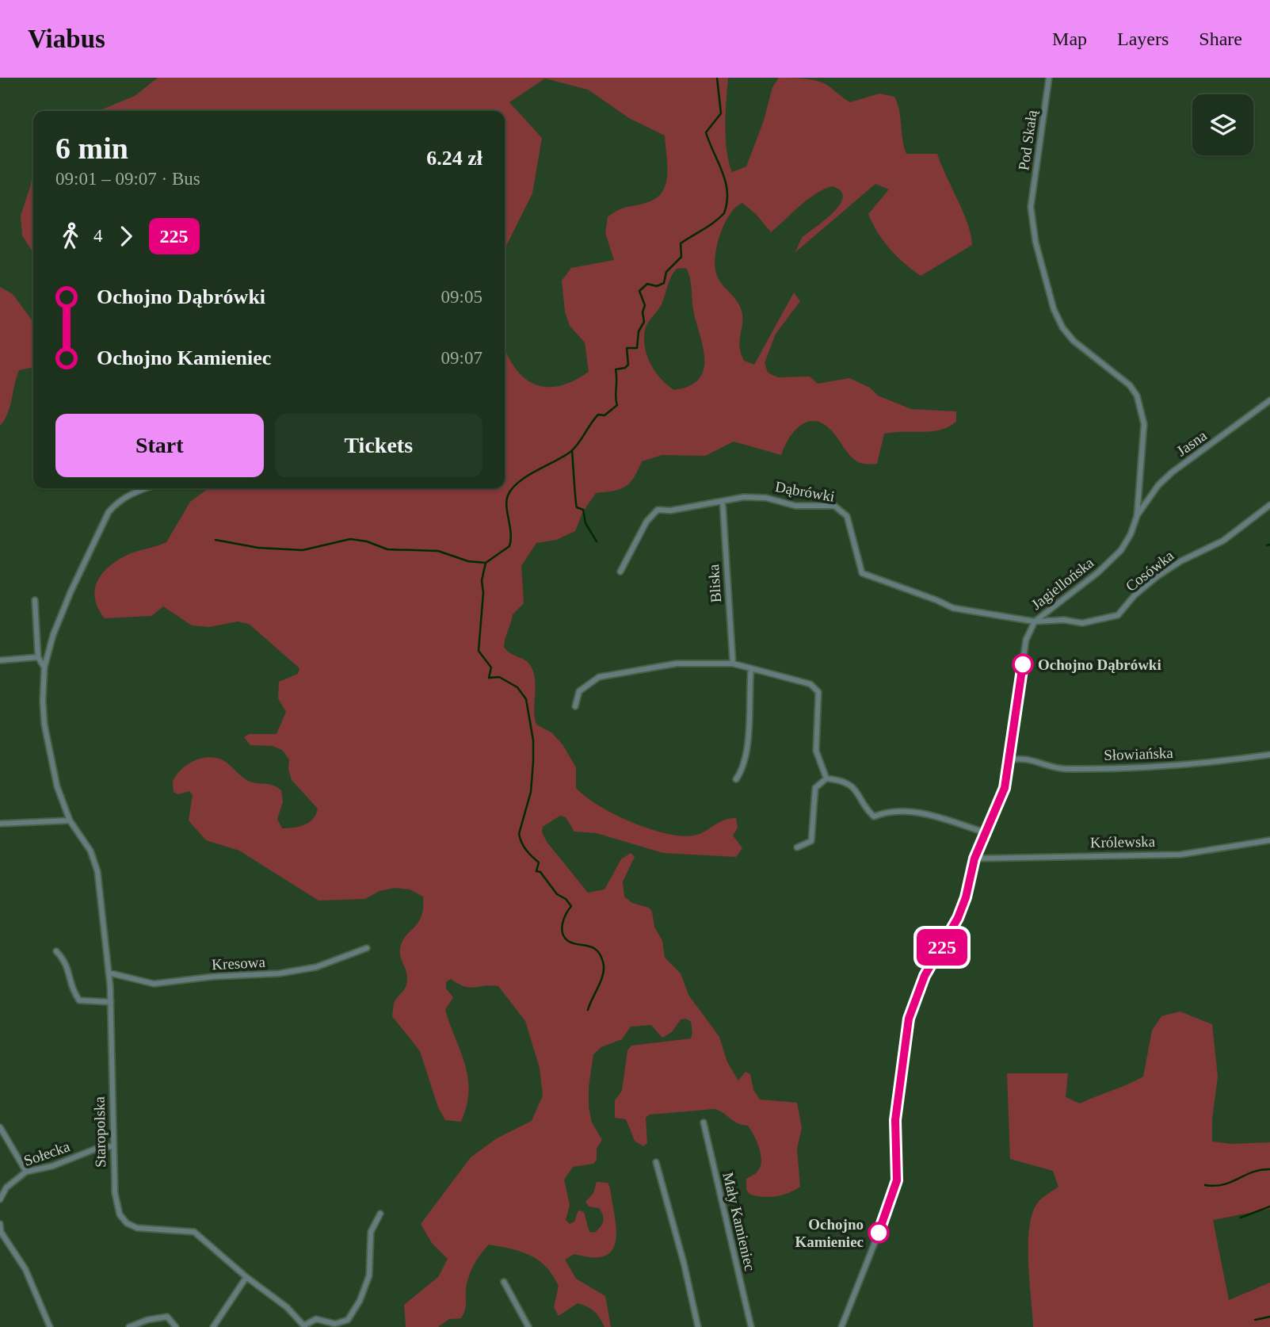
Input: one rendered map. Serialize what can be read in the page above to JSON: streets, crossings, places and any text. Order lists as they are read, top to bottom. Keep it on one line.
{"streets":{"street":["Pod Skałą","Jasna","Dąbrówki","Cosówka","Bliska","Jagiellońska","Słowiańska","Królewska","Kresowa","Staropolska","Sołecka","Mały Kamieniec"]},"crossings":[["Pod Skałą","Jagiellońska"],["Jasna","Jagiellońska"],["Dąbrówki","Cosówka"],["Dąbrówki","Bliska"],["Dąbrówki","Jagiellońska"],["Cosówka","Jagiellońska"],["Jagiellońska","Słowiańska"],["Jagiellońska","Królewska"],["Kresowa","Staropolska"],["Staropolska","Sołecka"]],"places":["Ochojno Dąbrówki","Ochojno Kamieniec"],"lines":["bus line 225"],"page":{"header":"Viabus","nav":["Map","Layers","Share"],"on_map":"225","heading":["6 min","09:01 – 09:07 · Bus","6.24 zł"],"legs":["4","225"],"list":[{"name":"Ochojno Dąbrówki","value":"09:05"},{"name":"Ochojno Kamieniec","value":"09:07"}],"buttons":["Start","Tickets"]}}
